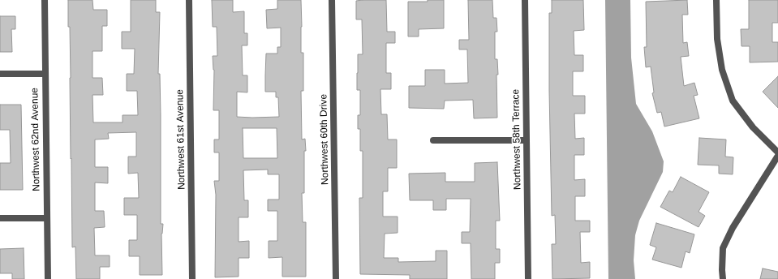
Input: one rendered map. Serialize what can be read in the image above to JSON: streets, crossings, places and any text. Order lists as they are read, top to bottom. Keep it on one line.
{"streets":{"street":["Northwest 62nd Avenue","Northwest 61st Avenue","Northwest 60th Drive","Northwest 58th Terrace"]}}
